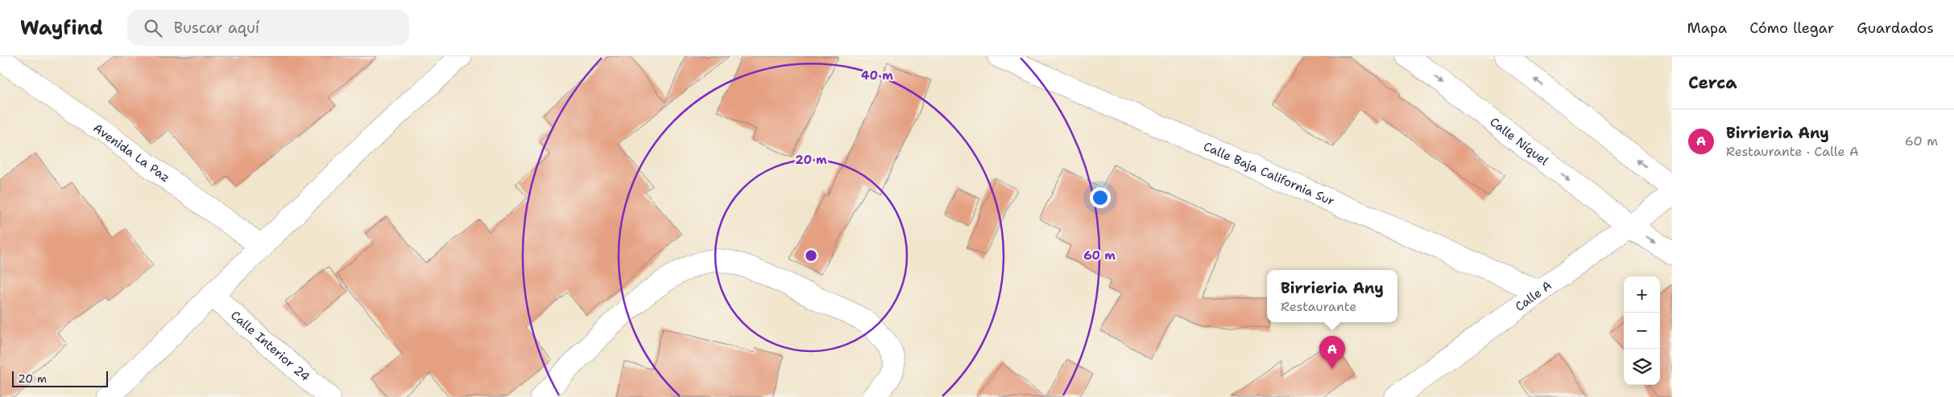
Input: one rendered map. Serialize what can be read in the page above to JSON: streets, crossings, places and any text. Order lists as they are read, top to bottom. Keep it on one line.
{"streets":{"street":["Calle Níquel","Avenida La Paz","Calle Baja California Sur","Calle A","Calle Interior 24"]},"crossings":[["Calle Níquel","Calle A"],["Calle Baja California Sur","Calle A"]],"scale_bar":"20 m","page":{"header":"Wayfind","search":"Buscar aquí","nav":["Mapa","Cómo llegar","Guardados"],"heading":"Cerca","list":[{"mark":"A","name":"Birrieria Any","note":"Restaurante · Calle A","value":"60 m"}],"popup":["Birrieria Any","Restaurante"],"map_buttons":["+","−"],"pins":"A","scale":"20 m"},"rings":["40 m","20 m","60 m"]}
